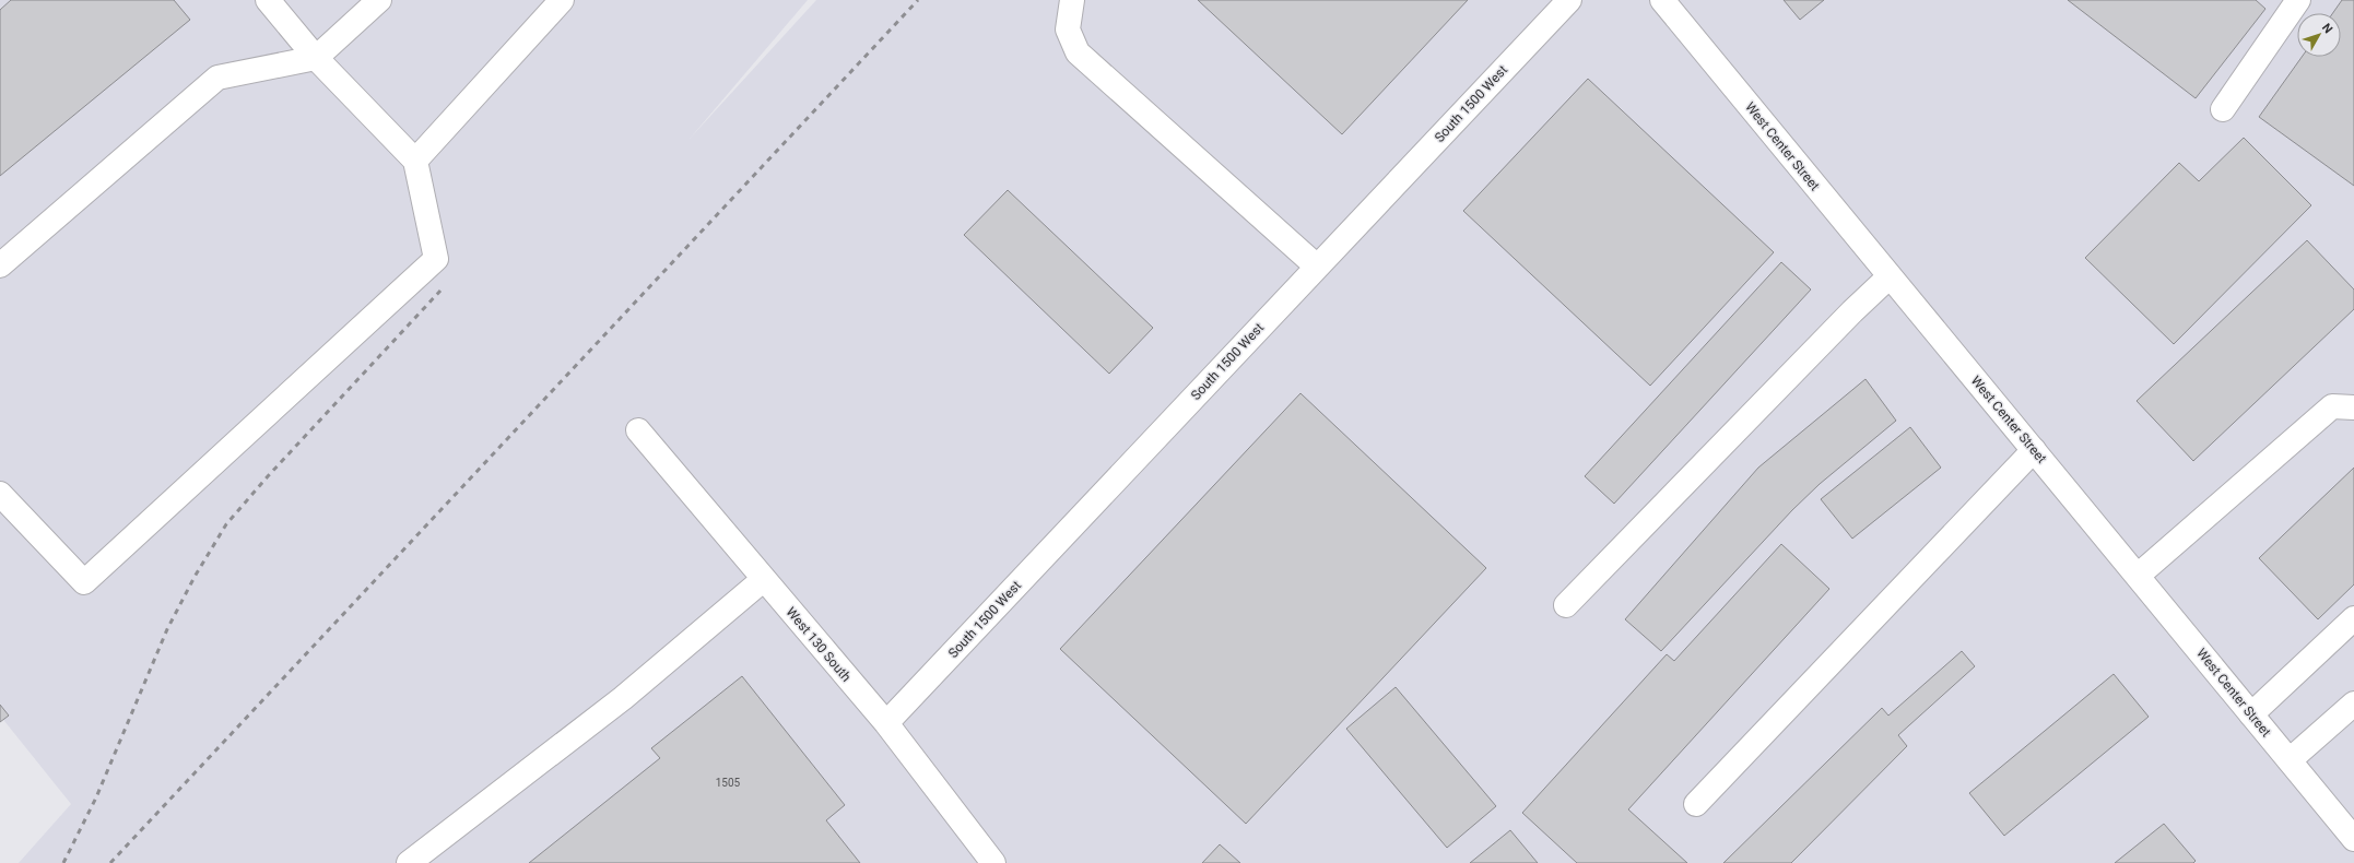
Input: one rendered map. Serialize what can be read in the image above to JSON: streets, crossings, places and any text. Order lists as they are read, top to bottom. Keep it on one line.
{"streets":{"street":["South 1500 West","West Center Street","West 130 South"]},"crossings":[["South 1500 West","West 130 South"]],"house_numbers":["1505"],"north":"top right"}
